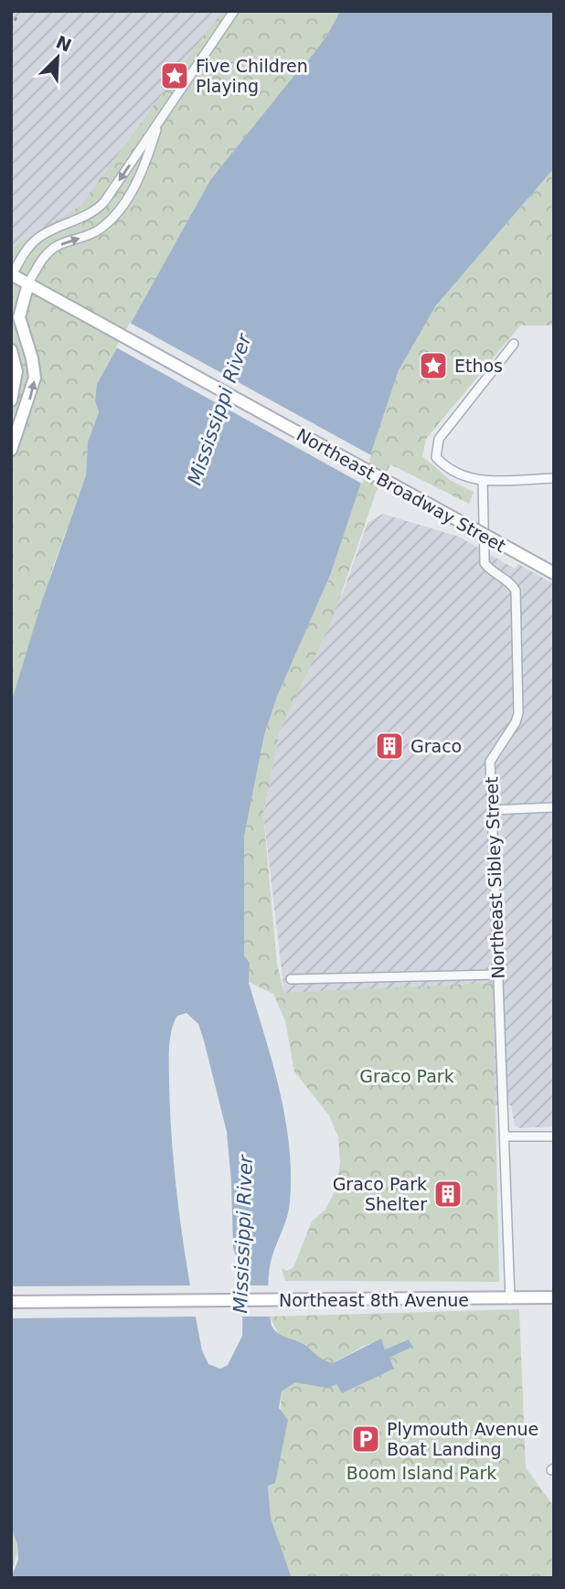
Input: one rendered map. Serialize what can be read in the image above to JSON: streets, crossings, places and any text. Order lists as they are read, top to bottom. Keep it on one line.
{"streets":{"main road":["Northeast Broadway Street","Northeast 8th Avenue"],"street":["Northeast Sibley Street"]},"crossings":[["Northeast Sibley Street","Northeast 8th Avenue"]],"water":["Mississippi River"],"parks":["Graco Park","Boom Island Park"],"places":{"place":["Five Children Playing","Ethos"],"building":["Graco","Graco Park Shelter"],"parking":["Plymouth Avenue Boat Landing"]},"north":"top right"}
